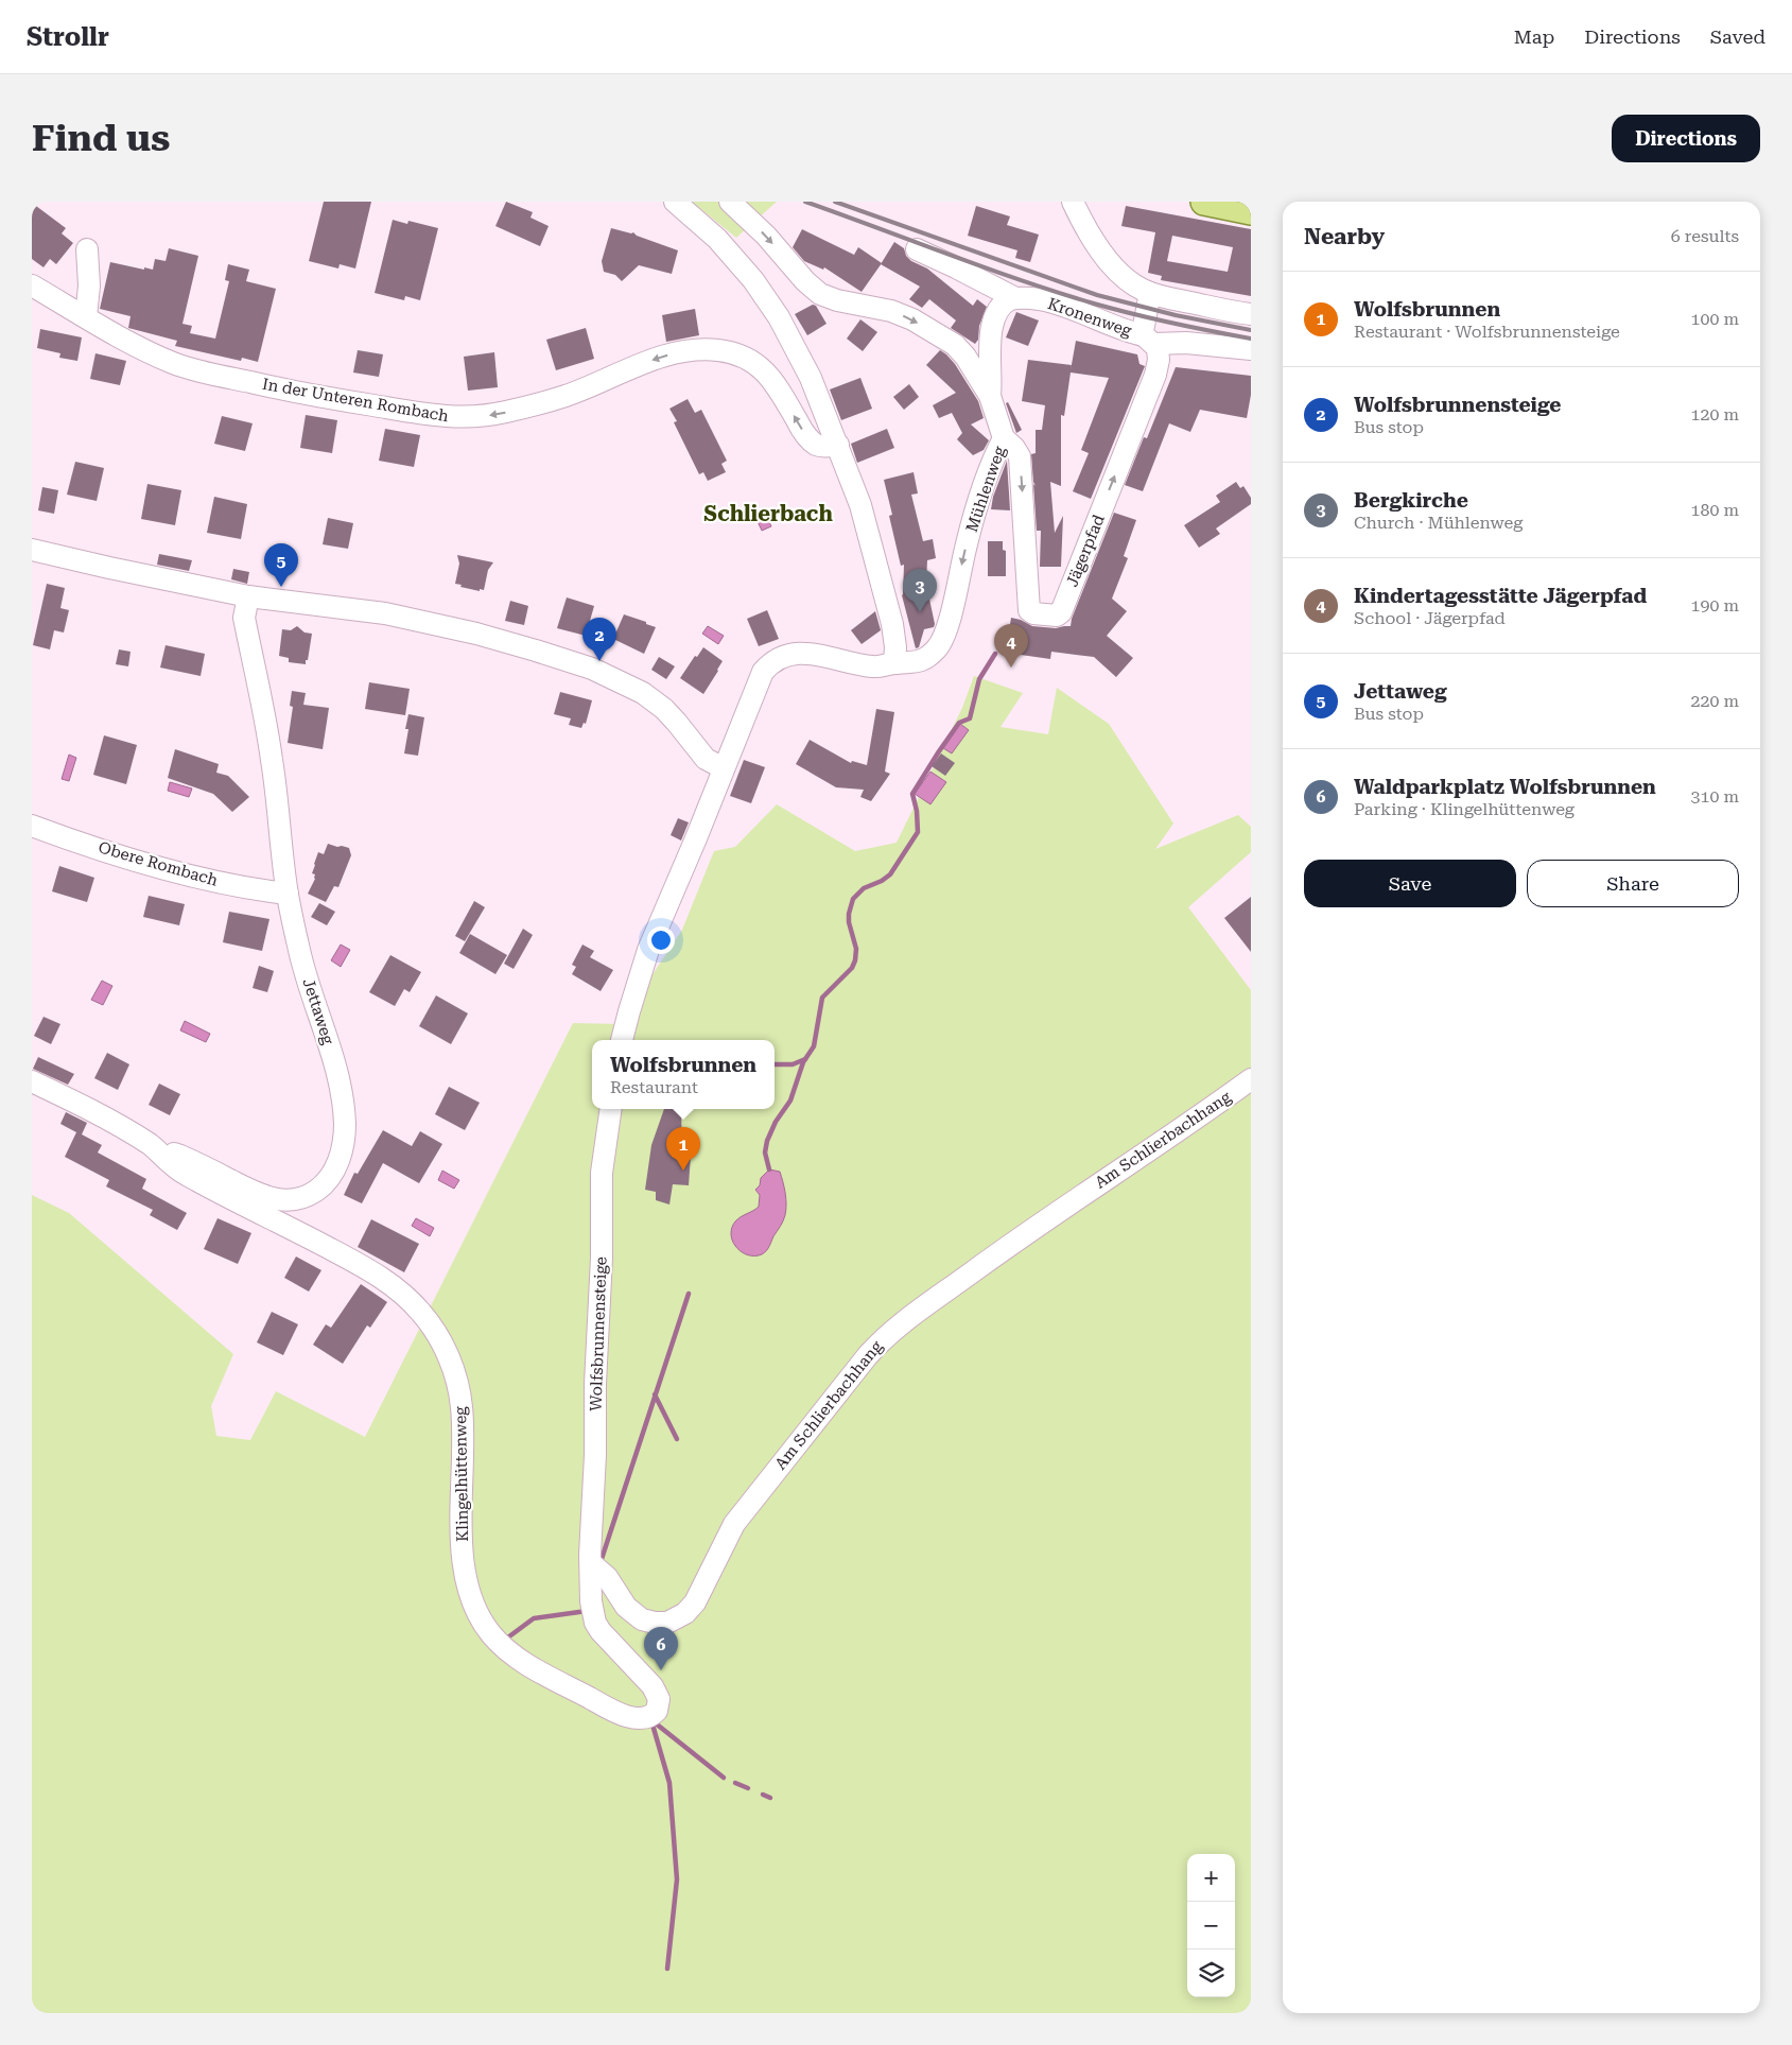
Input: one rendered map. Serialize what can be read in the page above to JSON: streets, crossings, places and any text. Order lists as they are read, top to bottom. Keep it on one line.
{"streets":{"street":["Kronenweg","In der Unteren Rombach","Mühlenweg","Jägerpfad","Obere Rombach","Jettaweg","Am Schlierbachhang","Wolfsbrunnensteige","Klingelhüttenweg"]},"crossings":[["Kronenweg","Jägerpfad"],["Mühlenweg","Jägerpfad"],["Obere Rombach","Jettaweg"],["Jettaweg","Klingelhüttenweg"],["Am Schlierbachhang","Wolfsbrunnensteige"],["Am Schlierbachhang","Klingelhüttenweg"],["Wolfsbrunnensteige","Klingelhüttenweg"]],"one_way":["In der Unteren Rombach"],"districts":["Schlierbach"],"page":{"header":"Strollr","nav":["Map","Directions","Saved"],"buttons":["Directions",["Save","Share"]],"title":"Find us","heading":["Nearby","6 results"],"list":[{"mark":"1","name":"Wolfsbrunnen","note":"Restaurant · Wolfsbrunnensteige","value":"100 m"},{"mark":"2","name":"Wolfsbrunnensteige","note":"Bus stop","value":"120 m"},{"mark":"3","name":"Bergkirche","note":"Church · Mühlenweg","value":"180 m"},{"mark":"4","name":"Kindertagesstätte Jägerpfad","note":"School · Jägerpfad","value":"190 m"},{"mark":"5","name":"Jettaweg","note":"Bus stop","value":"220 m"},{"mark":"6","name":"Waldparkplatz Wolfsbrunnen","note":"Parking · Klingelhüttenweg","value":"310 m"}],"pins":["5","3","2","4","1","6"],"popup":["Wolfsbrunnen","Restaurant"],"map_buttons":["+","−"]}}
